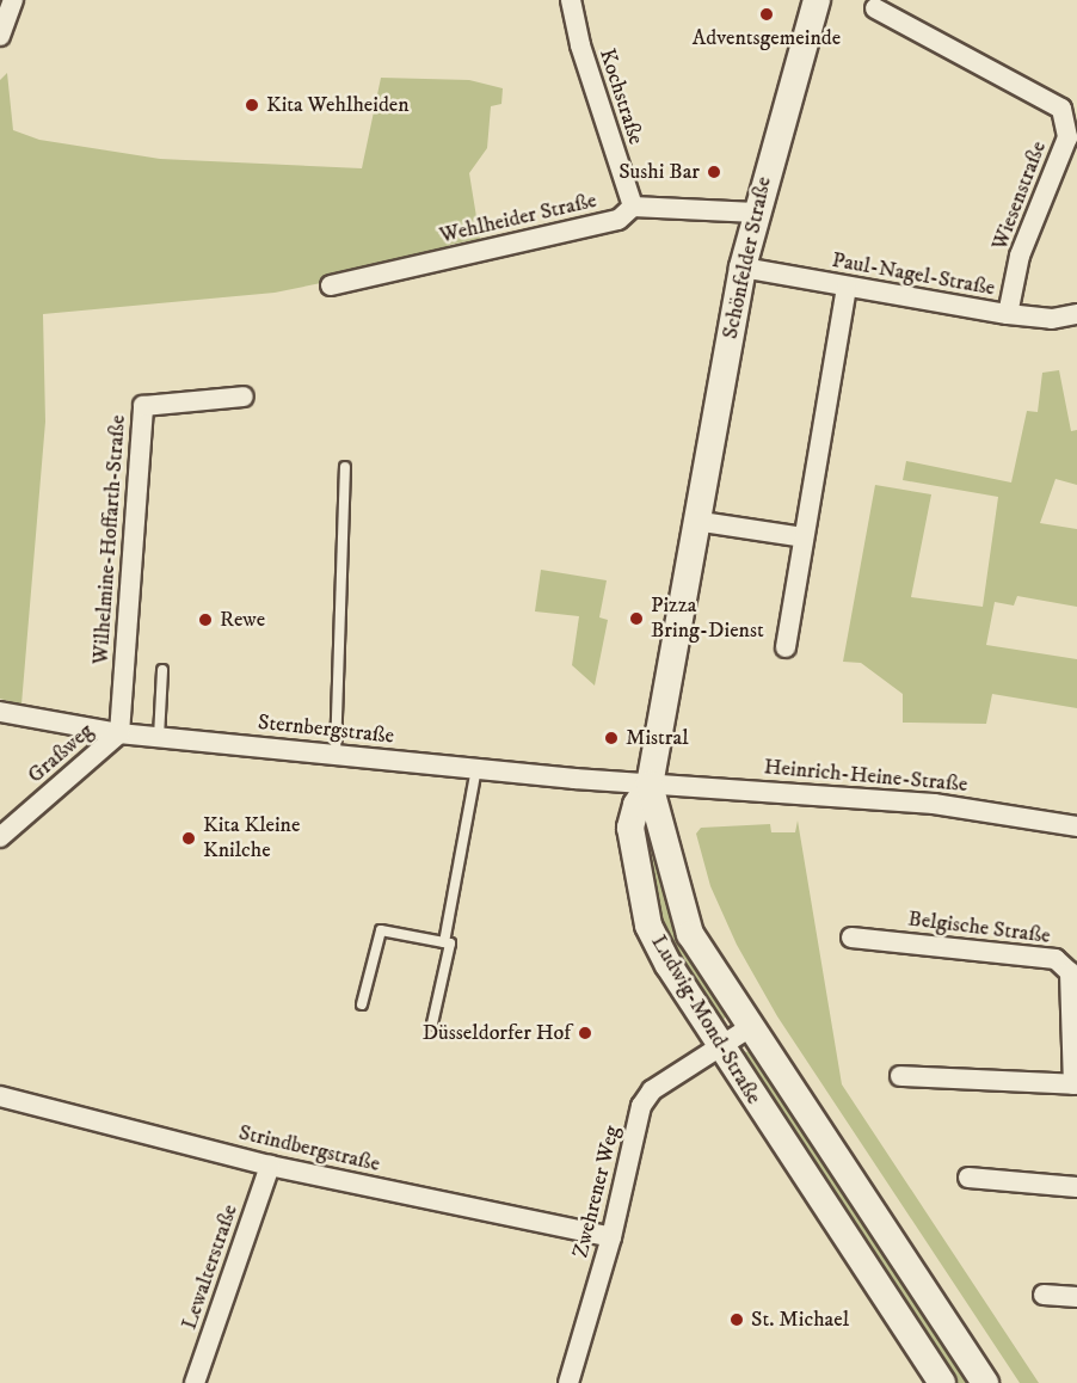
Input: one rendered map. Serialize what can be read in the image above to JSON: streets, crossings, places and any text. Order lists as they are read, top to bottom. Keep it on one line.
{"streets":{"main road":["Schönfelder Straße","Ludwig-Mond-Straße"],"street":["Kochstraße","Wiesenstraße","Wehlheider Straße","Paul-Nagel-Straße","Wilhelmine-Hoffarth-Straße","Sternbergstraße","Graßweg","Heinrich-Heine-Straße","Belgische Straße","Strindbergstraße","Zwehrener Weg","Lewalterstraße"]},"crossings":[["Kochstraße","Wehlheider Straße"],["Wiesenstraße","Paul-Nagel-Straße"],["Schönfelder Straße","Paul-Nagel-Straße"],["Schönfelder Straße","Sternbergstraße"],["Schönfelder Straße","Heinrich-Heine-Straße"],["Schönfelder Straße","Ludwig-Mond-Straße"],["Wilhelmine-Hoffarth-Straße","Sternbergstraße"],["Wilhelmine-Hoffarth-Straße","Graßweg"],["Sternbergstraße","Graßweg"],["Sternbergstraße","Heinrich-Heine-Straße"],["Sternbergstraße","Ludwig-Mond-Straße"],["Heinrich-Heine-Straße","Ludwig-Mond-Straße"],["Ludwig-Mond-Straße","Zwehrener Weg"],["Strindbergstraße","Zwehrener Weg"],["Strindbergstraße","Lewalterstraße"]],"places":["Adventsgemeinde","Kita Wehlheiden","Sushi Bar","Pizza Bring-Dienst","Rewe","Mistral","Kita Kleine Knilche","Düsseldorfer Hof","St. Michael"]}
